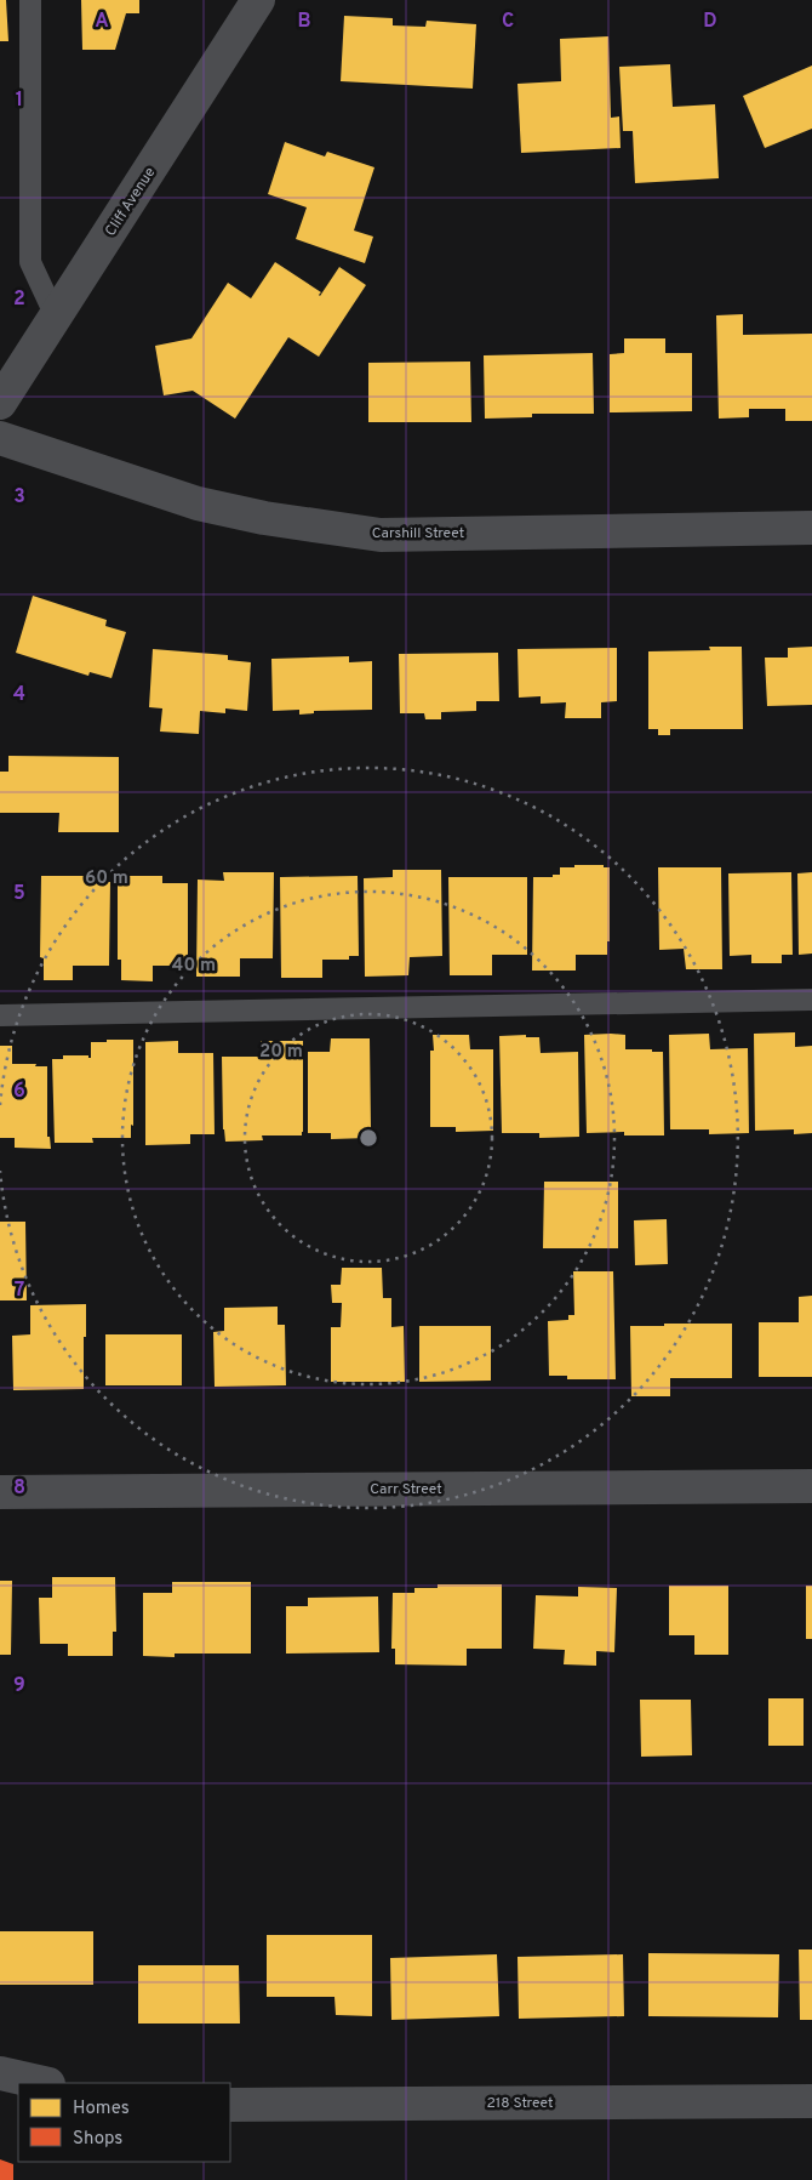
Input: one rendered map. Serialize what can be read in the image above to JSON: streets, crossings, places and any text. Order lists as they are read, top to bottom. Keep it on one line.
{"streets":{"street":["Cliff Avenue","Carshill Street","Carr Street","218 Street"]},"legend":["Homes","Shops"],"grid":{"columns":["A","B","C","D"],"rows":["1","2","3","4","5","6","7","8","9"]},"rings":["60 m","40 m","20 m"]}
